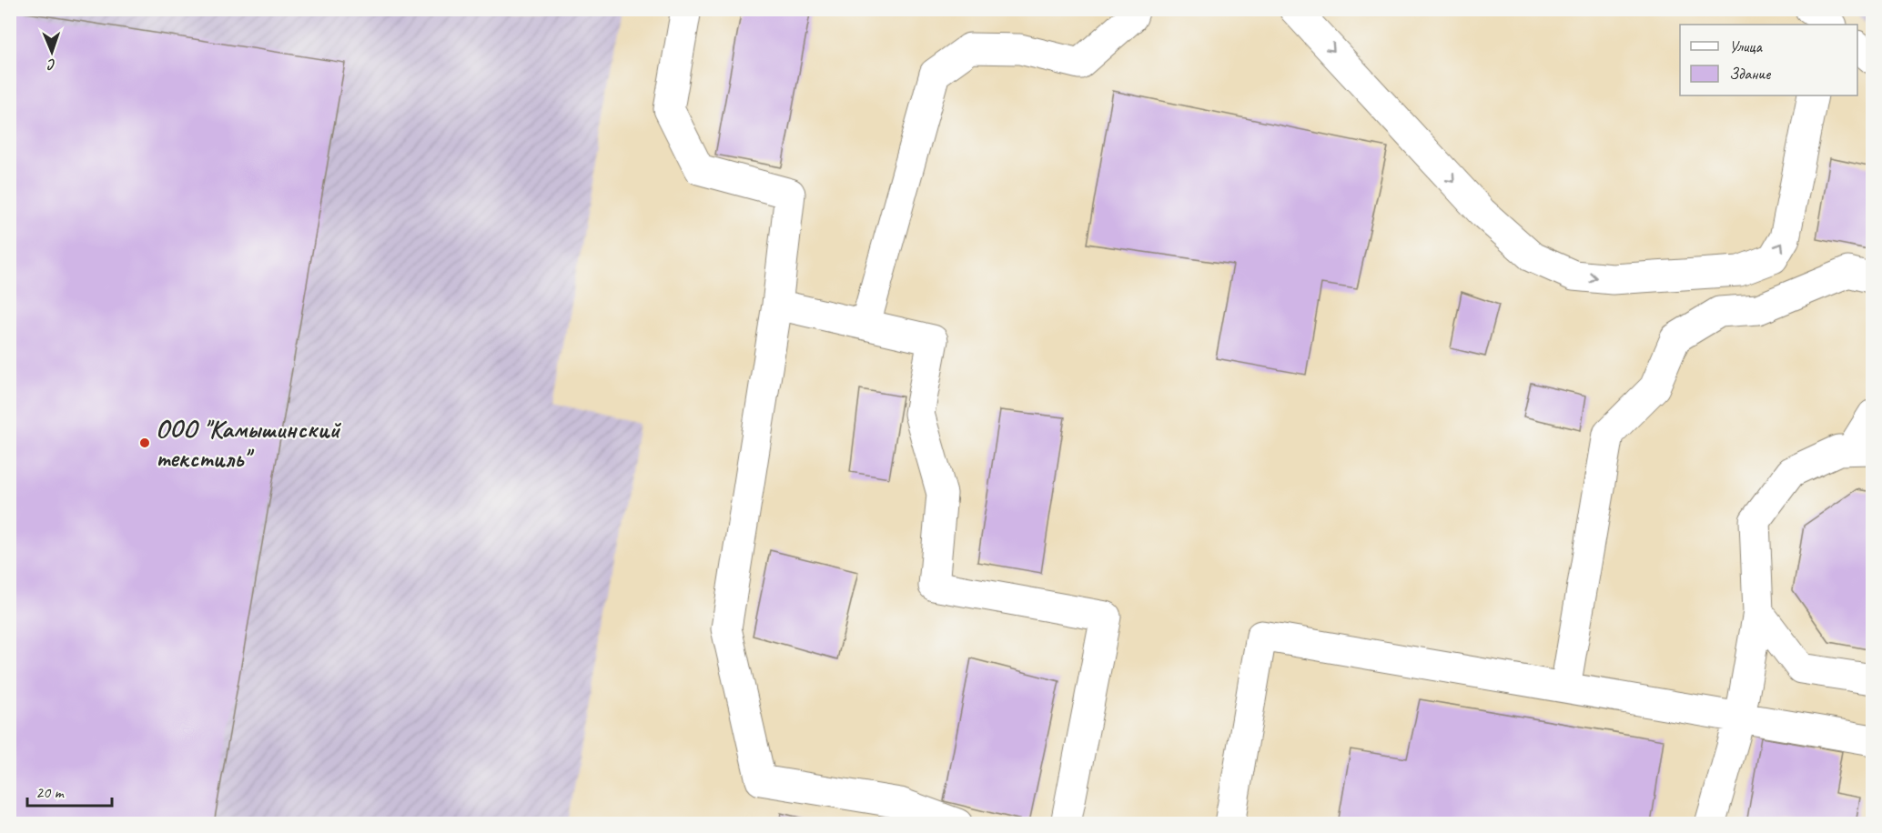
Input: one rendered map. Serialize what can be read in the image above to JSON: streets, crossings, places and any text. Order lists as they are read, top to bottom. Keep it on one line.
{"places":["ООО \"Камышинский текстиль\""],"legend":["Улица","Здание"],"scale_bar":"20 m","north":"bottom"}
